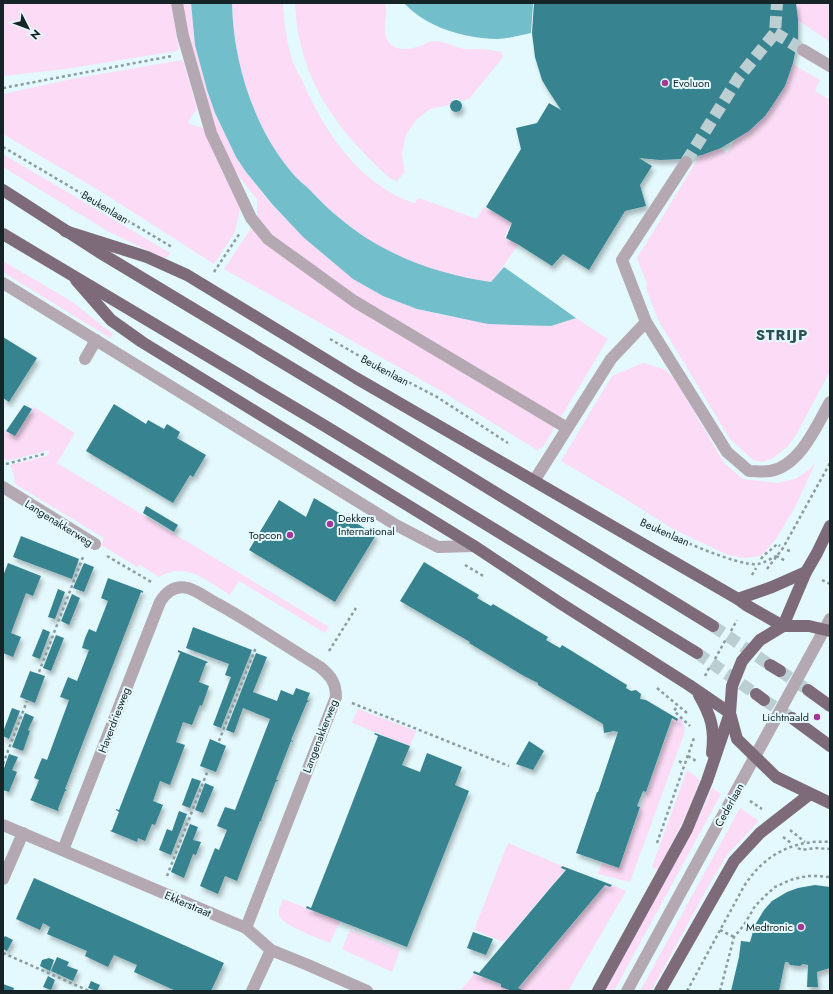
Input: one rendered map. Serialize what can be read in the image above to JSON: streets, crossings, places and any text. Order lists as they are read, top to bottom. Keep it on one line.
{"streets":{"street":["Langenakkerweg","Haverdriesweg","Cederlaan","Ekkerstraat"],"path":["Beukenlaan"]},"crossings":[["Langenakkerweg","Haverdriesweg"],["Langenakkerweg","Ekkerstraat"],["Haverdriesweg","Ekkerstraat"]],"districts":["STRIJP"],"places":["Evoluon","Dekkers International","Topcon","Lichtnaald","Medtronic"],"north":"bottom right"}
